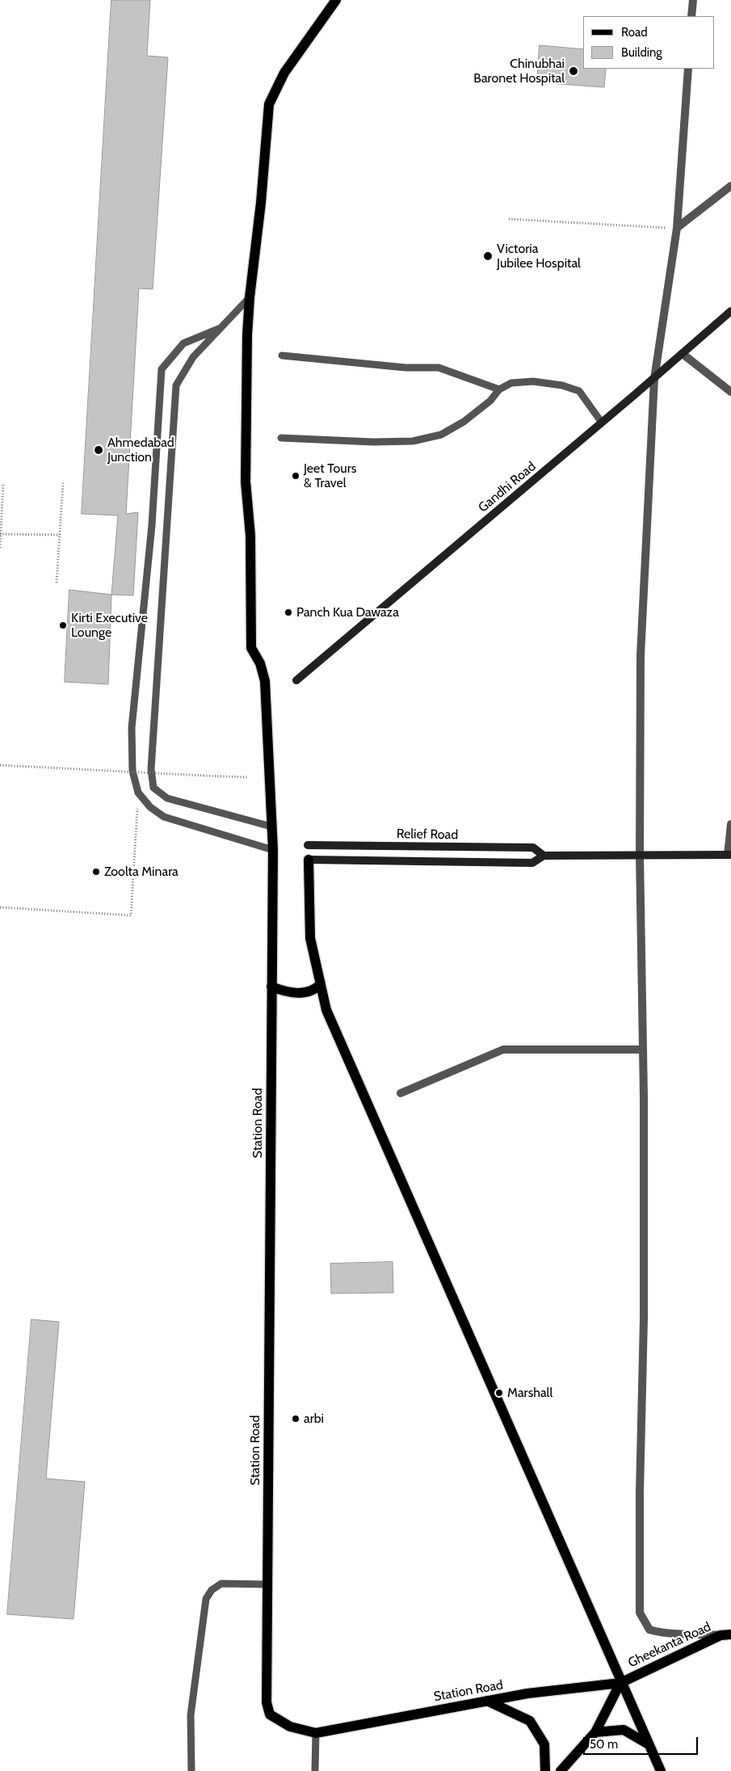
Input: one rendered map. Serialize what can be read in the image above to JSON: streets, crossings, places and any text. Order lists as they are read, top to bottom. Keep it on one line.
{"streets":{"main road":["Gandhi Road","Relief Road","Station Road","Gheekanta Road"]},"crossings":[["Station Road","Gheekanta Road"]],"places":["Chinubhai Baronet Hospital","Victoria Jubilee Hospital","Ahmedabad Junction","Jeet Tours & Travel","Panch Kua Dawaza","Kirti Executive Lounge","Zoolta Minara","Marshall","arbi"],"legend":["Road","Building"],"scale_bar":"50 m"}
